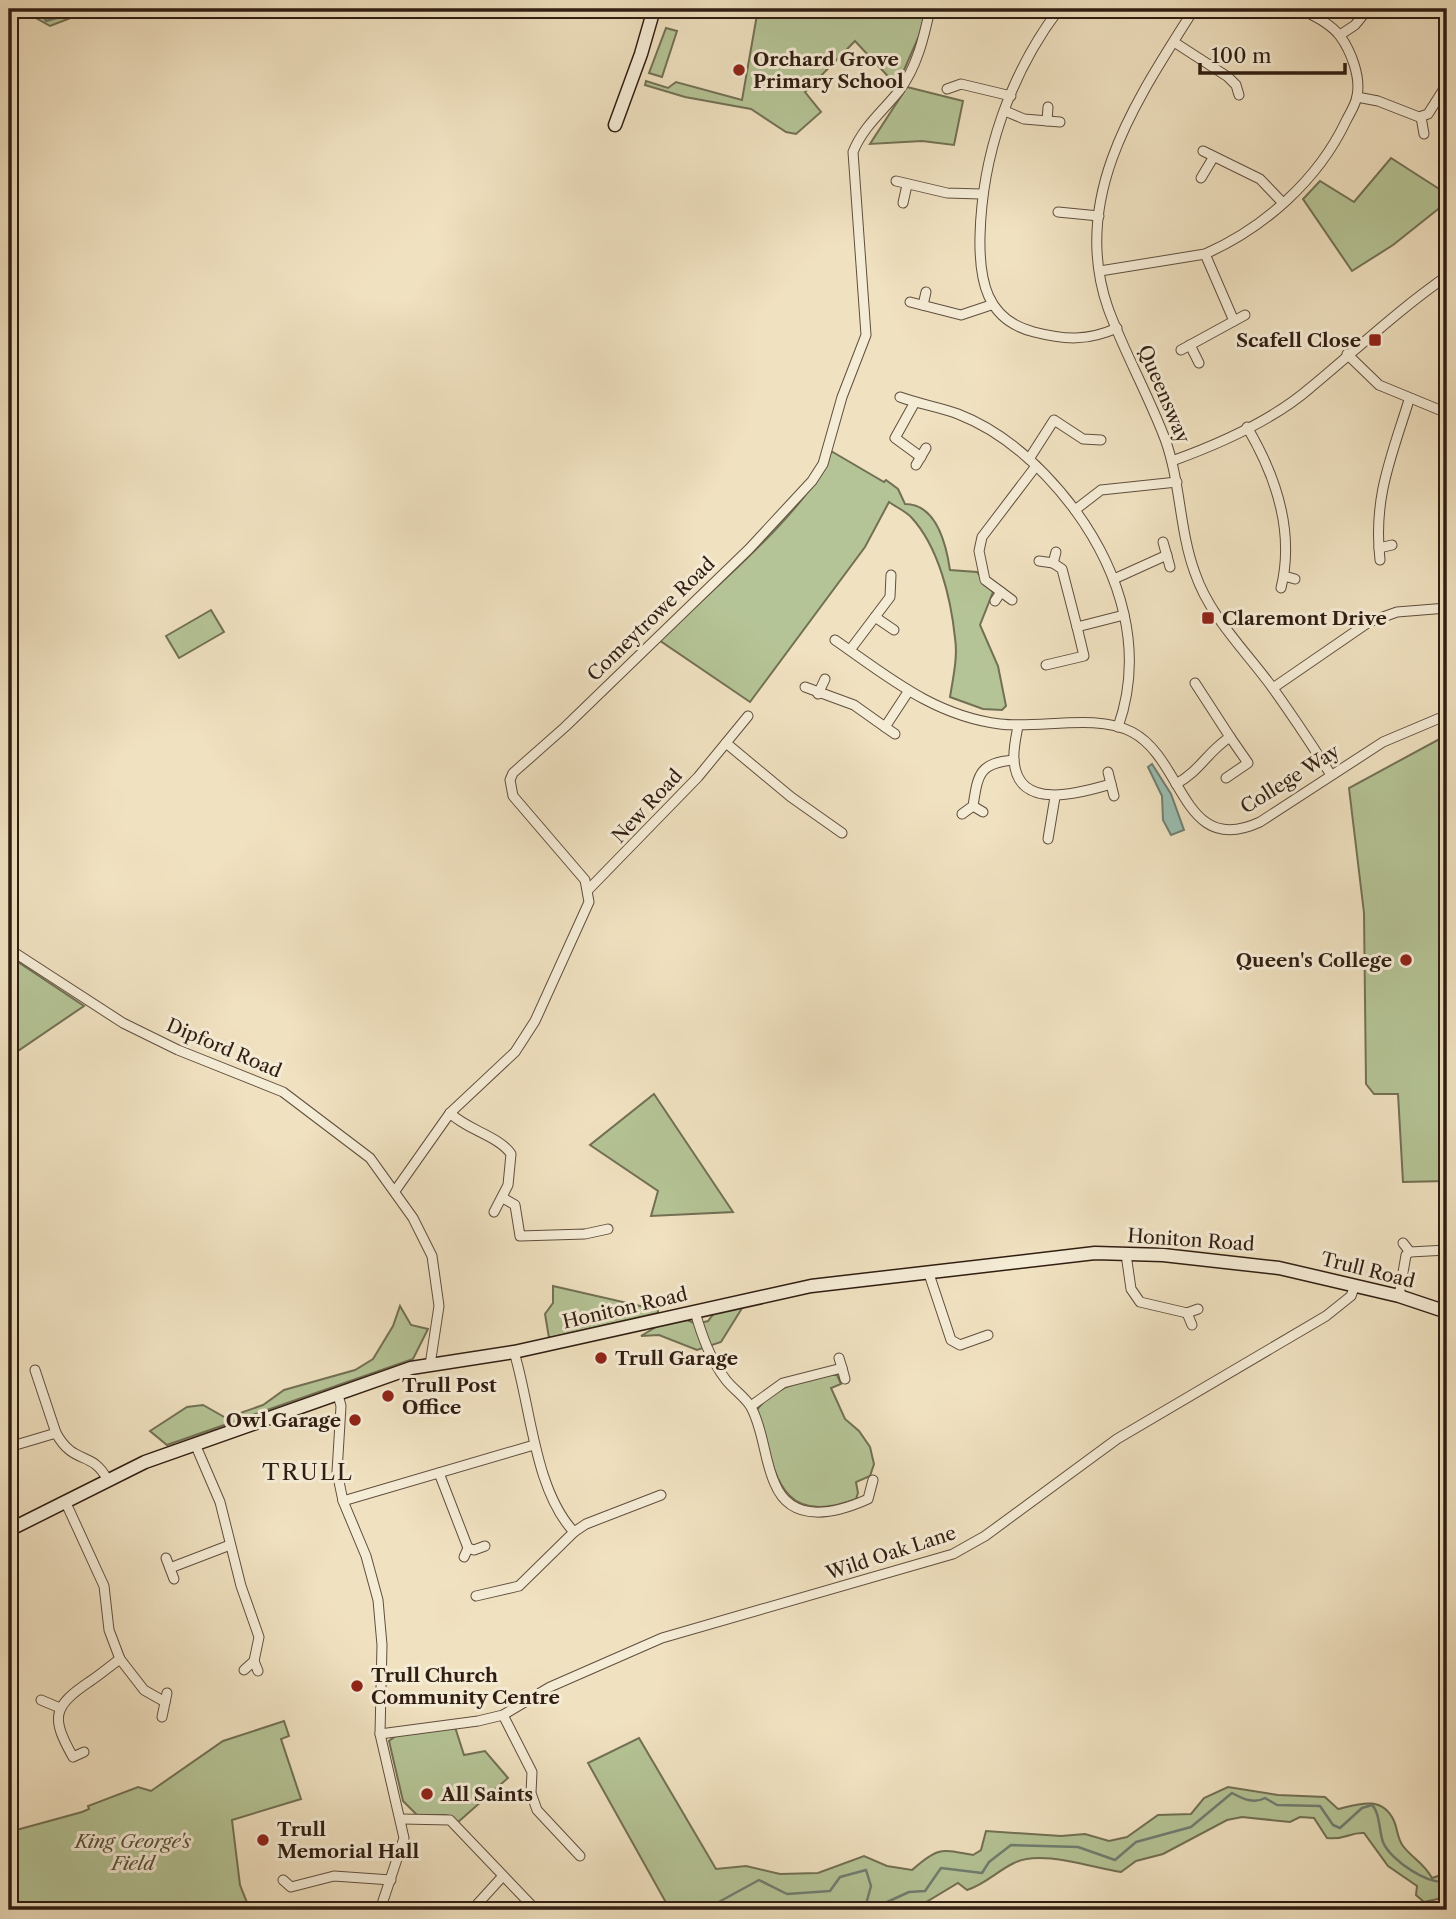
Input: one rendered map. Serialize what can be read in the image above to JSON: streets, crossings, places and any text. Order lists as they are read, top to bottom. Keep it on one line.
{"streets":{"street":["Queensway","Comeytrowe Road","College Way","New Road","Dipford Road","Honiton Road","Trull Road","Wild Oak Lane"]},"crossings":[["Queensway","College Way"],["Comeytrowe Road","New Road"],["Dipford Road","Honiton Road"],["Honiton Road","Trull Road"],["Trull Road","Wild Oak Lane"]],"districts":["TRULL"],"parks":["King George's Field"],"places":{"other":["Orchard Grove Primary School","Queen's College","Trull Garage","Trull Post Office","Owl Garage","Trull Church Community Centre","All Saints","Trull Memorial Hall"],"transit":["Scafell Close","Claremont Drive"]},"scale_bar":"100 m"}
